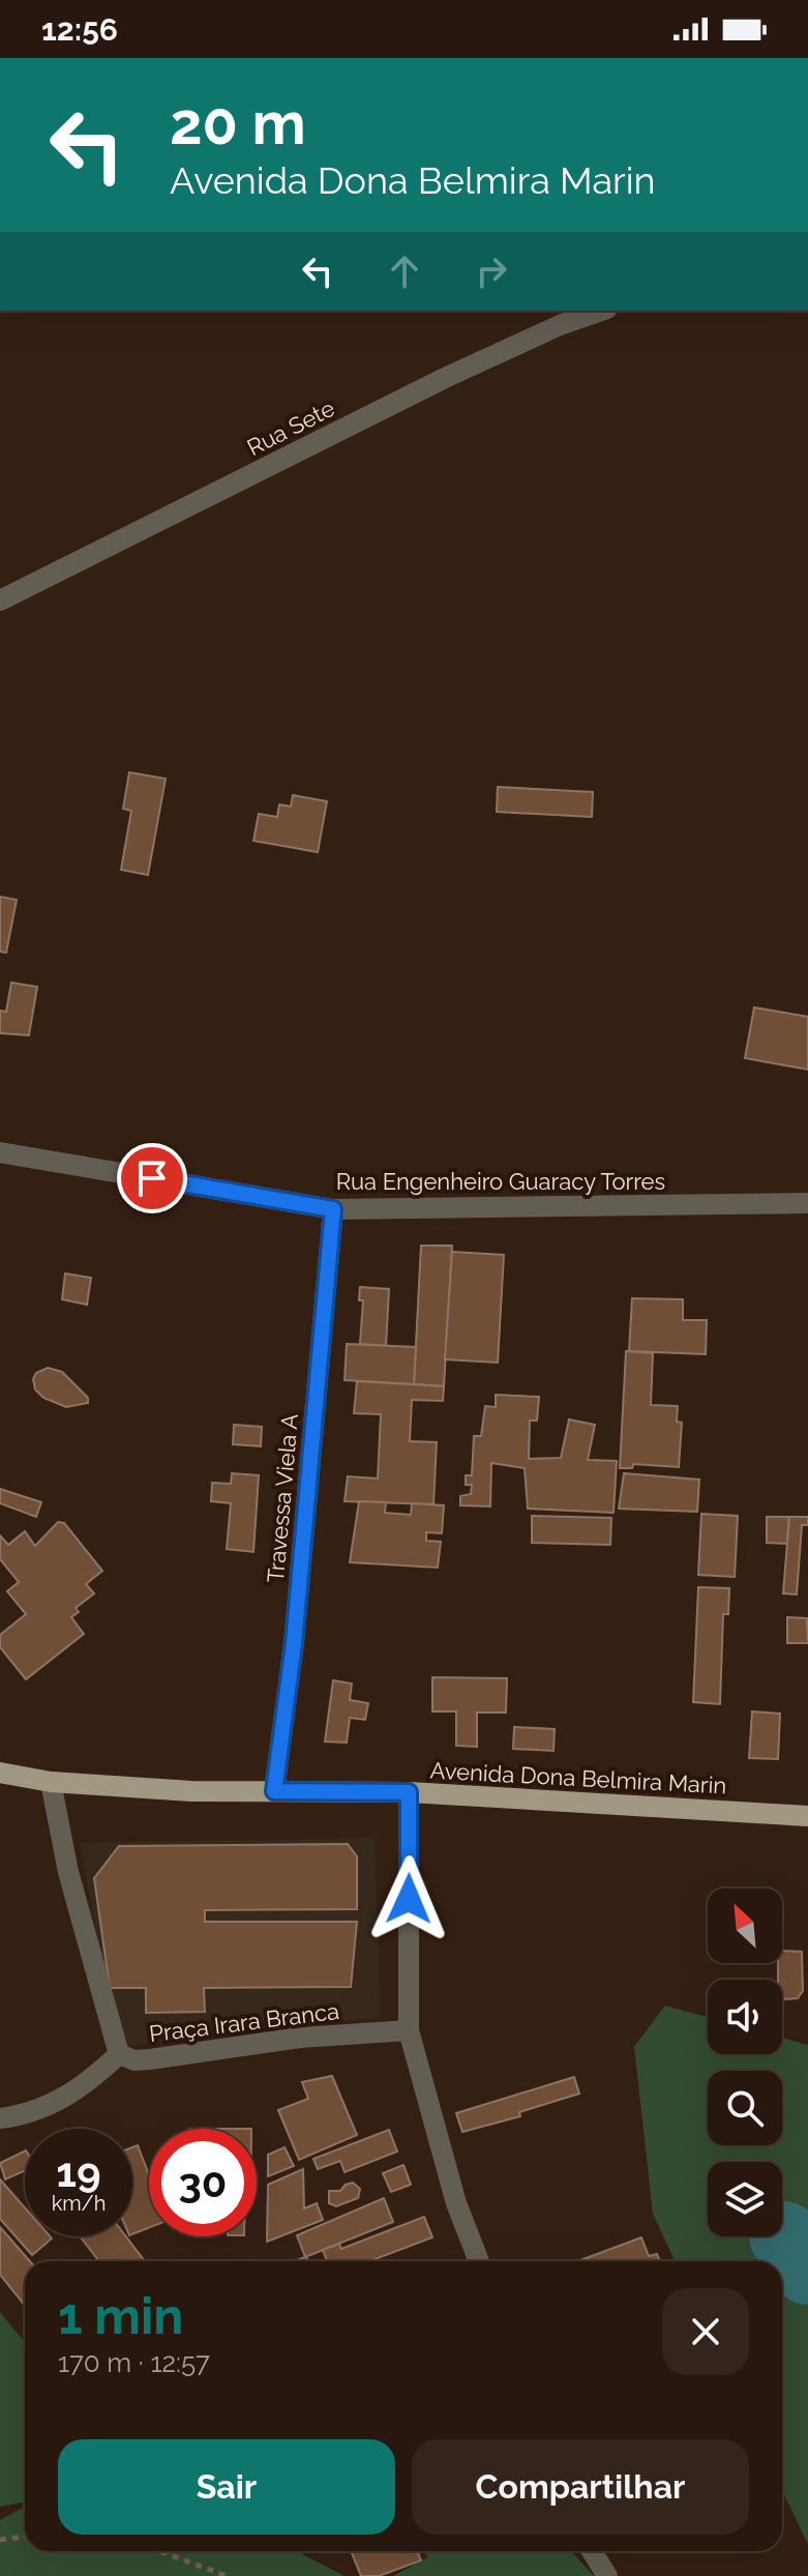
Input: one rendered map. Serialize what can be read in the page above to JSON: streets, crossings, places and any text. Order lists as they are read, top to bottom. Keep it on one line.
{"streets":{"main road":["Avenida Dona Belmira Marin"],"street":["Rua Sete","Rua Engenheiro Guaracy Torres","Travessa Viela A","Praça Irara Branca"]},"crossings":[["Rua Engenheiro Guaracy Torres","Travessa Viela A"],["Travessa Viela A","Avenida Dona Belmira Marin"],["Avenida Dona Belmira Marin","Praça Irara Branca"]],"north":"top left","page":{"status":"12:56","turn":["20 m","Avenida Dona Belmira Marin"],"speed":"19 km/h","limit":"30","heading":["1 min","170 m · 12:57"],"buttons":["Sair","Compartilhar"]}}
